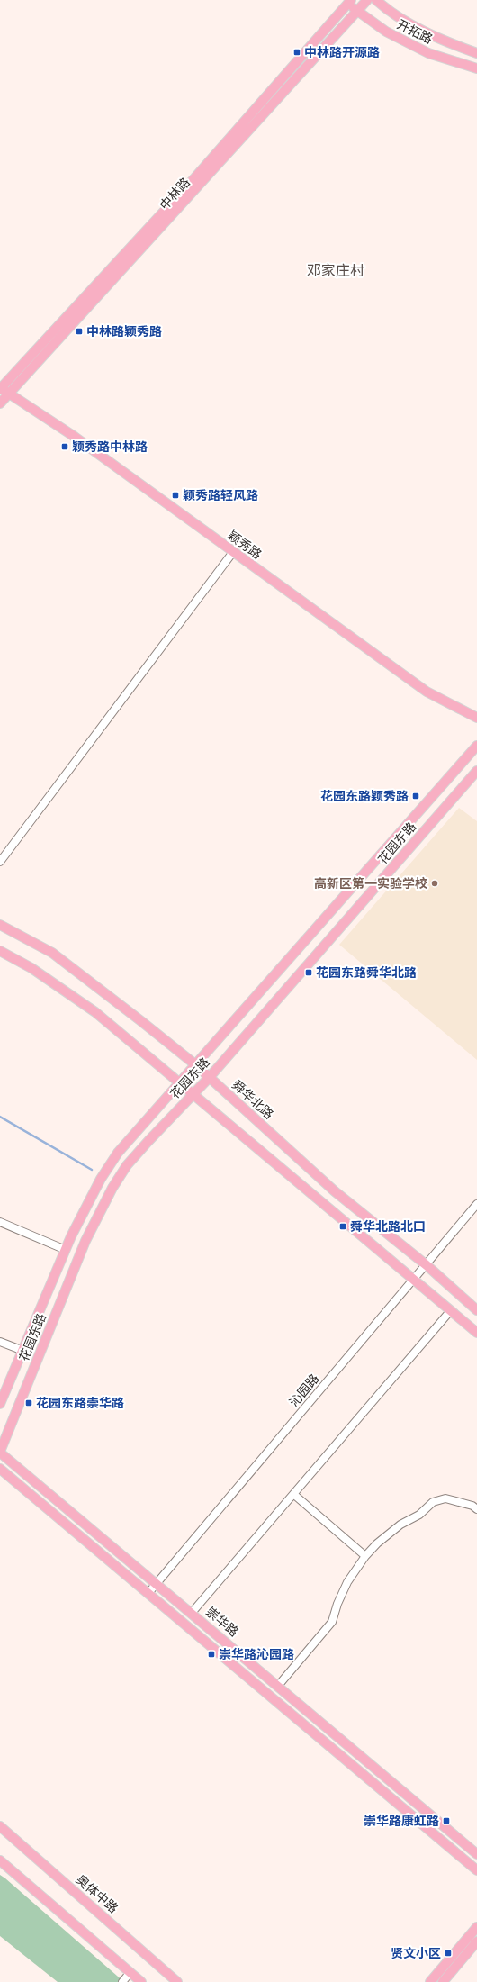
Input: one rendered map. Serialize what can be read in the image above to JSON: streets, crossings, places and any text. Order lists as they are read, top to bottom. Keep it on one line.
{"streets":{"main road":["开拓路","中林路","颖秀路","花园东路","舜华北路","崇华路","奥体中路"],"street":["沁园路"]},"crossings":[["开拓路","中林路"],["中林路","颖秀路"],["花园东路","舜华北路"],["花园东路","崇华路"],["舜华北路","沁园路"],["沁园路","崇华路"]],"districts":["邓家庄村"],"places":{"transit":["中林路开源路","中林路颖秀路","颖秀路中林路","颖秀路轻风路","花园东路颖秀路","花园东路舜华北路","舜华北路北口","花园东路崇华路","崇华路沁园路","崇华路康虹路","贤文小区"],"other":["高新区第一实验学校"]}}
